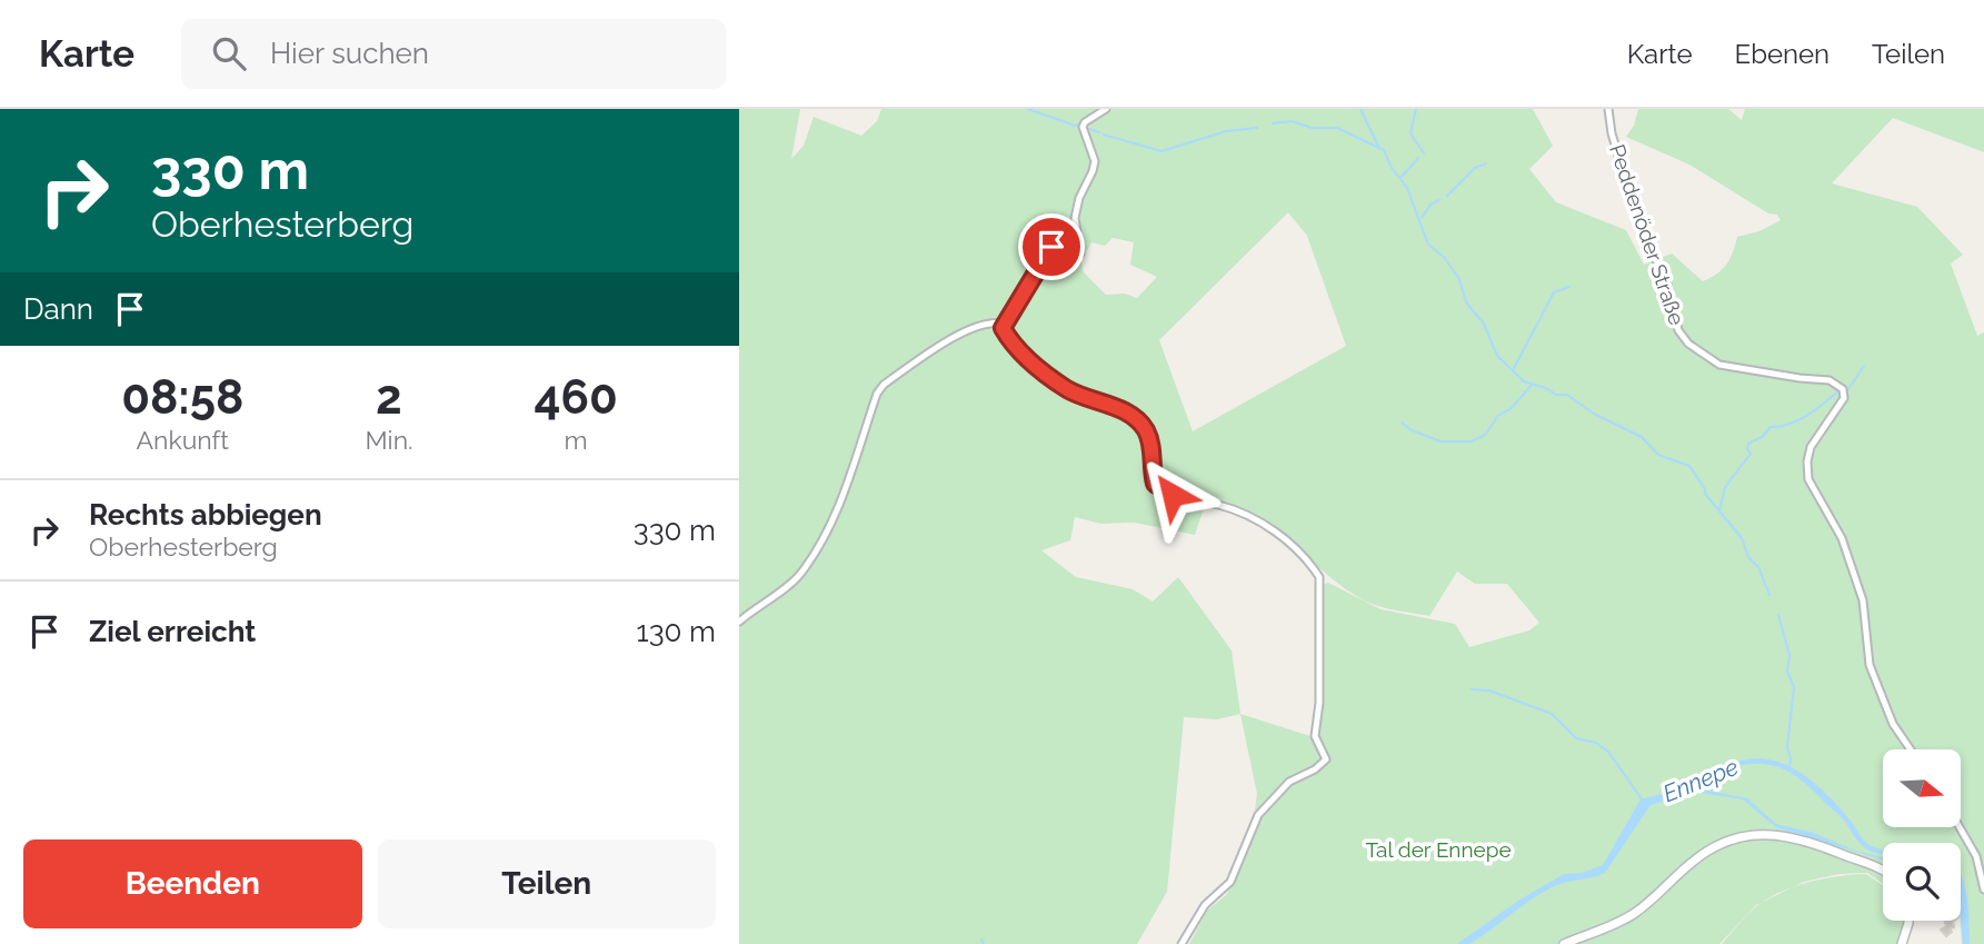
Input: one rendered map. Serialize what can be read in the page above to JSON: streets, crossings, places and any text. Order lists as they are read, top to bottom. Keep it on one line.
{"streets":{"street":["Peddenöder Straße"]},"water":["Ennepe"],"parks":["Tal der Ennepe"],"north":"right","page":{"header":"Karte","search":"Hier suchen","nav":["Karte","Ebenen","Teilen"],"turn":["330 m","Oberhesterberg"],"then":"Dann","eta":["08:58","Ankunft","2","Min.","460","m"],"list":[{"name":"Rechts abbiegen","note":"Oberhesterberg","value":"330 m"},{"name":"Ziel erreicht","value":"130 m"}],"buttons":["Beenden","Teilen"]}}
